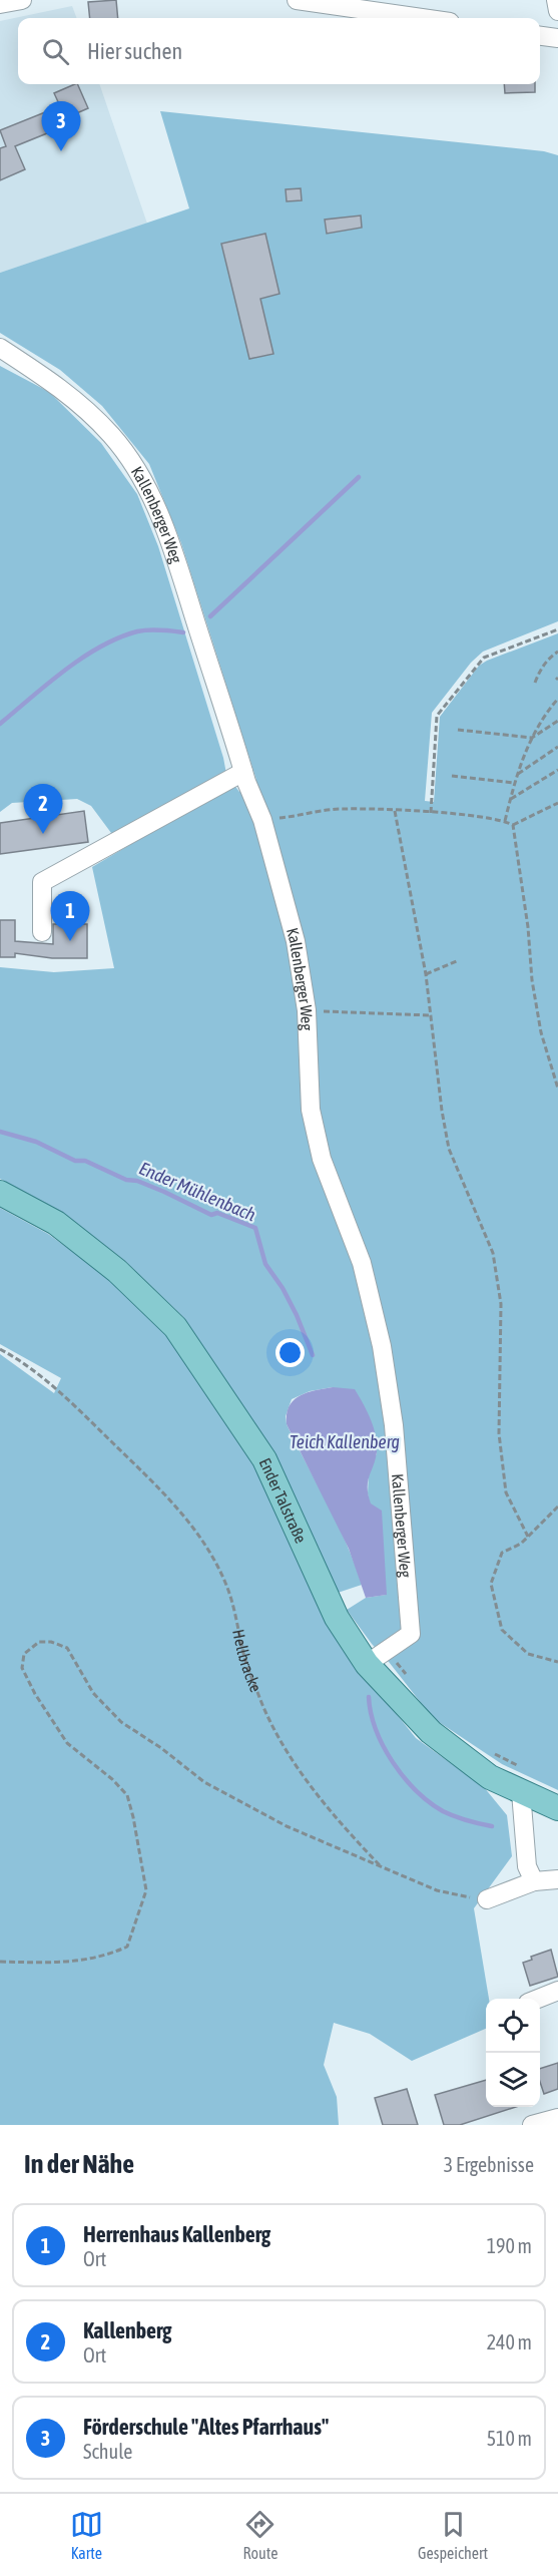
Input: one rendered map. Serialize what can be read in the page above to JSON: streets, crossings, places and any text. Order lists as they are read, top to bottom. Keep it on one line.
{"streets":{"main road":["Ender Talstraße"],"street":["Kallenberger Weg"],"path":["Hellbracke"]},"crossings":[["Kallenberger Weg","Ender Talstraße"]],"water":["Ender Mühlenbach","Teich Kallenberg"],"page":{"search":"Hier suchen","pins":["3","2","1"],"heading":["In der Nähe","3 Ergebnisse"],"list":[{"mark":"1","name":"Herrenhaus Kallenberg","note":"Ort","value":"190 m"},{"mark":"2","name":"Kallenberg","note":"Ort","value":"240 m"},{"mark":"3","name":"Förderschule \"Altes Pfarrhaus\"","note":"Schule","value":"510 m"}],"nav":["Karte","Route","Gespeichert"]}}
